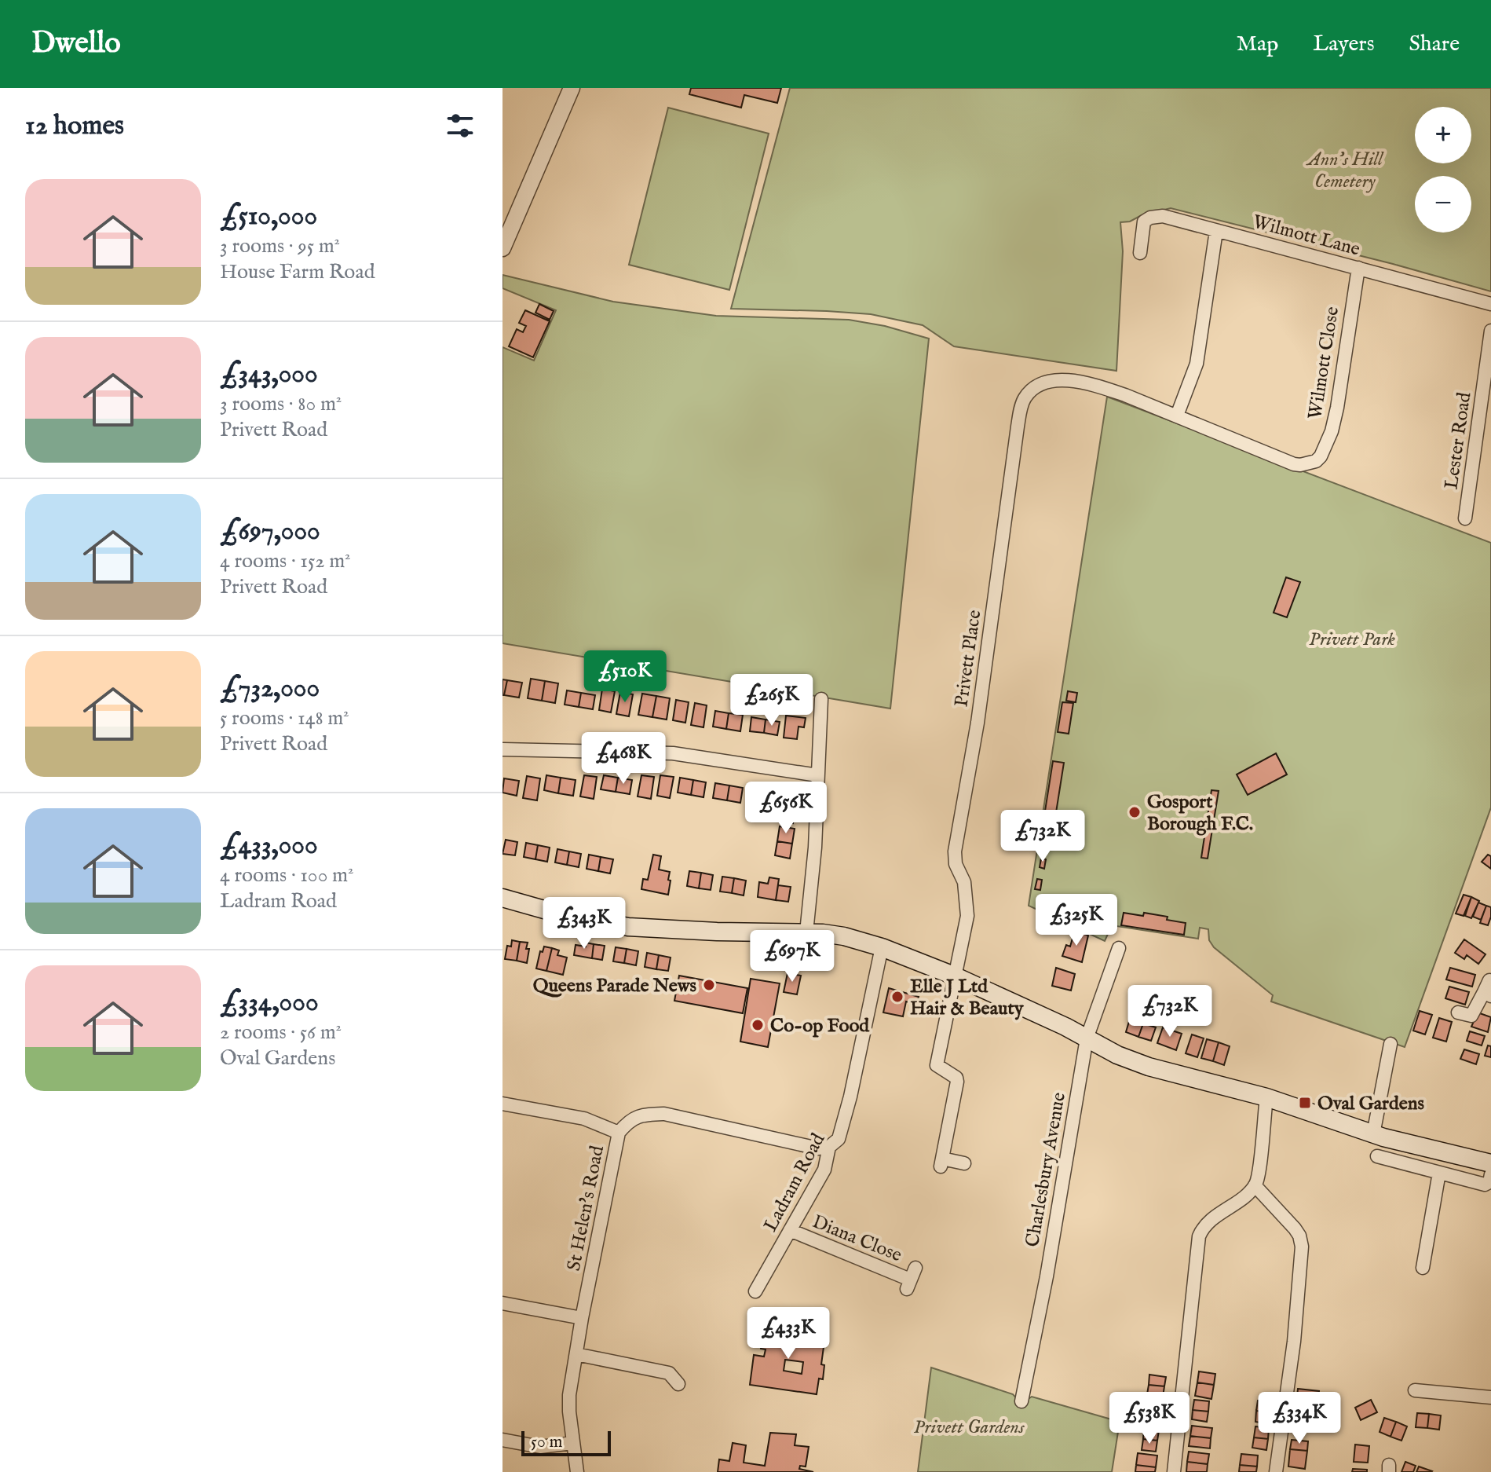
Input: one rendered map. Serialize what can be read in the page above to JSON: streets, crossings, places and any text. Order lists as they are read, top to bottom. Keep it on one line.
{"streets":{"street":["Wilmott Lane","Wilmott Close","Lester Road","Privett Place","Charlesbury Avenue","Ladram Road","St Helen's Road","Diana Close"]},"crossings":[["Wilmott Lane","Wilmott Close"],["Wilmott Close","Privett Place"],["Ladram Road","St Helen's Road"],["Ladram Road","Diana Close"]],"parks":["Ann's Hill Cemetery","Privett Park","Privett Gardens"],"places":{"other":["Gosport Borough F.C.","Queens Parade News","Elle J Ltd Hair & Beauty","Co-op Food"],"transit":["Oval Gardens"]},"scale_bar":"50 m","page":{"header":"Dwello","nav":["Map","Layers","Share"],"heading":"12 homes","map_buttons":["+","−"],"list":[{"name":"£510,000","note":"3 rooms · 95 m² · House Farm Road"},{"name":"£343,000","note":"3 rooms · 80 m² · Privett Road"},{"name":"£697,000","note":"4 rooms · 152 m² · Privett Road"},{"name":"£732,000","note":"5 rooms · 148 m² · Privett Road"},{"name":"£433,000","note":"4 rooms · 100 m² · Ladram Road"},{"name":"£334,000","note":"2 rooms · 56 m² · Oval Gardens"}],"price":["£510K","£265K","£468K","£656K","£732K","£325K","£343K","£697K","£732K","£433K","£538K","£334K"],"scale":"50 m"}}
